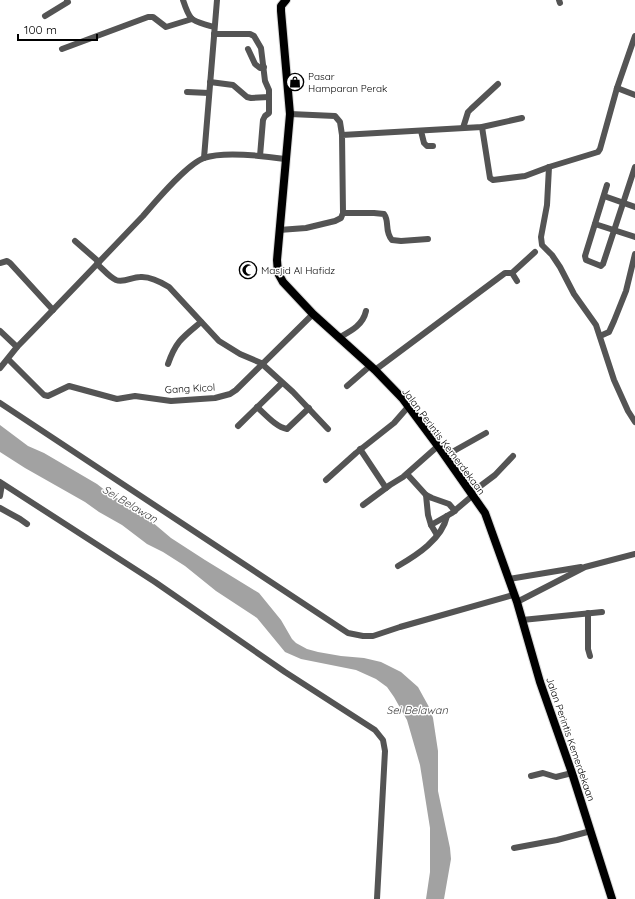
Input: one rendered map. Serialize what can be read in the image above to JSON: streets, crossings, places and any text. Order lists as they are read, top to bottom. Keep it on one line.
{"streets":{"main road":["Jalan Perintis Kemerdekaan"],"street":["Gang Kicol"]},"crossings":[["Gang Kicol","Jalan Perintis Kemerdekaan"]],"water":["Sei Belawan"],"places":{"shop":["Pasar Hamparan Perak"],"mosque":["Masjid Al Hafidz"]},"scale_bar":"100 m"}
